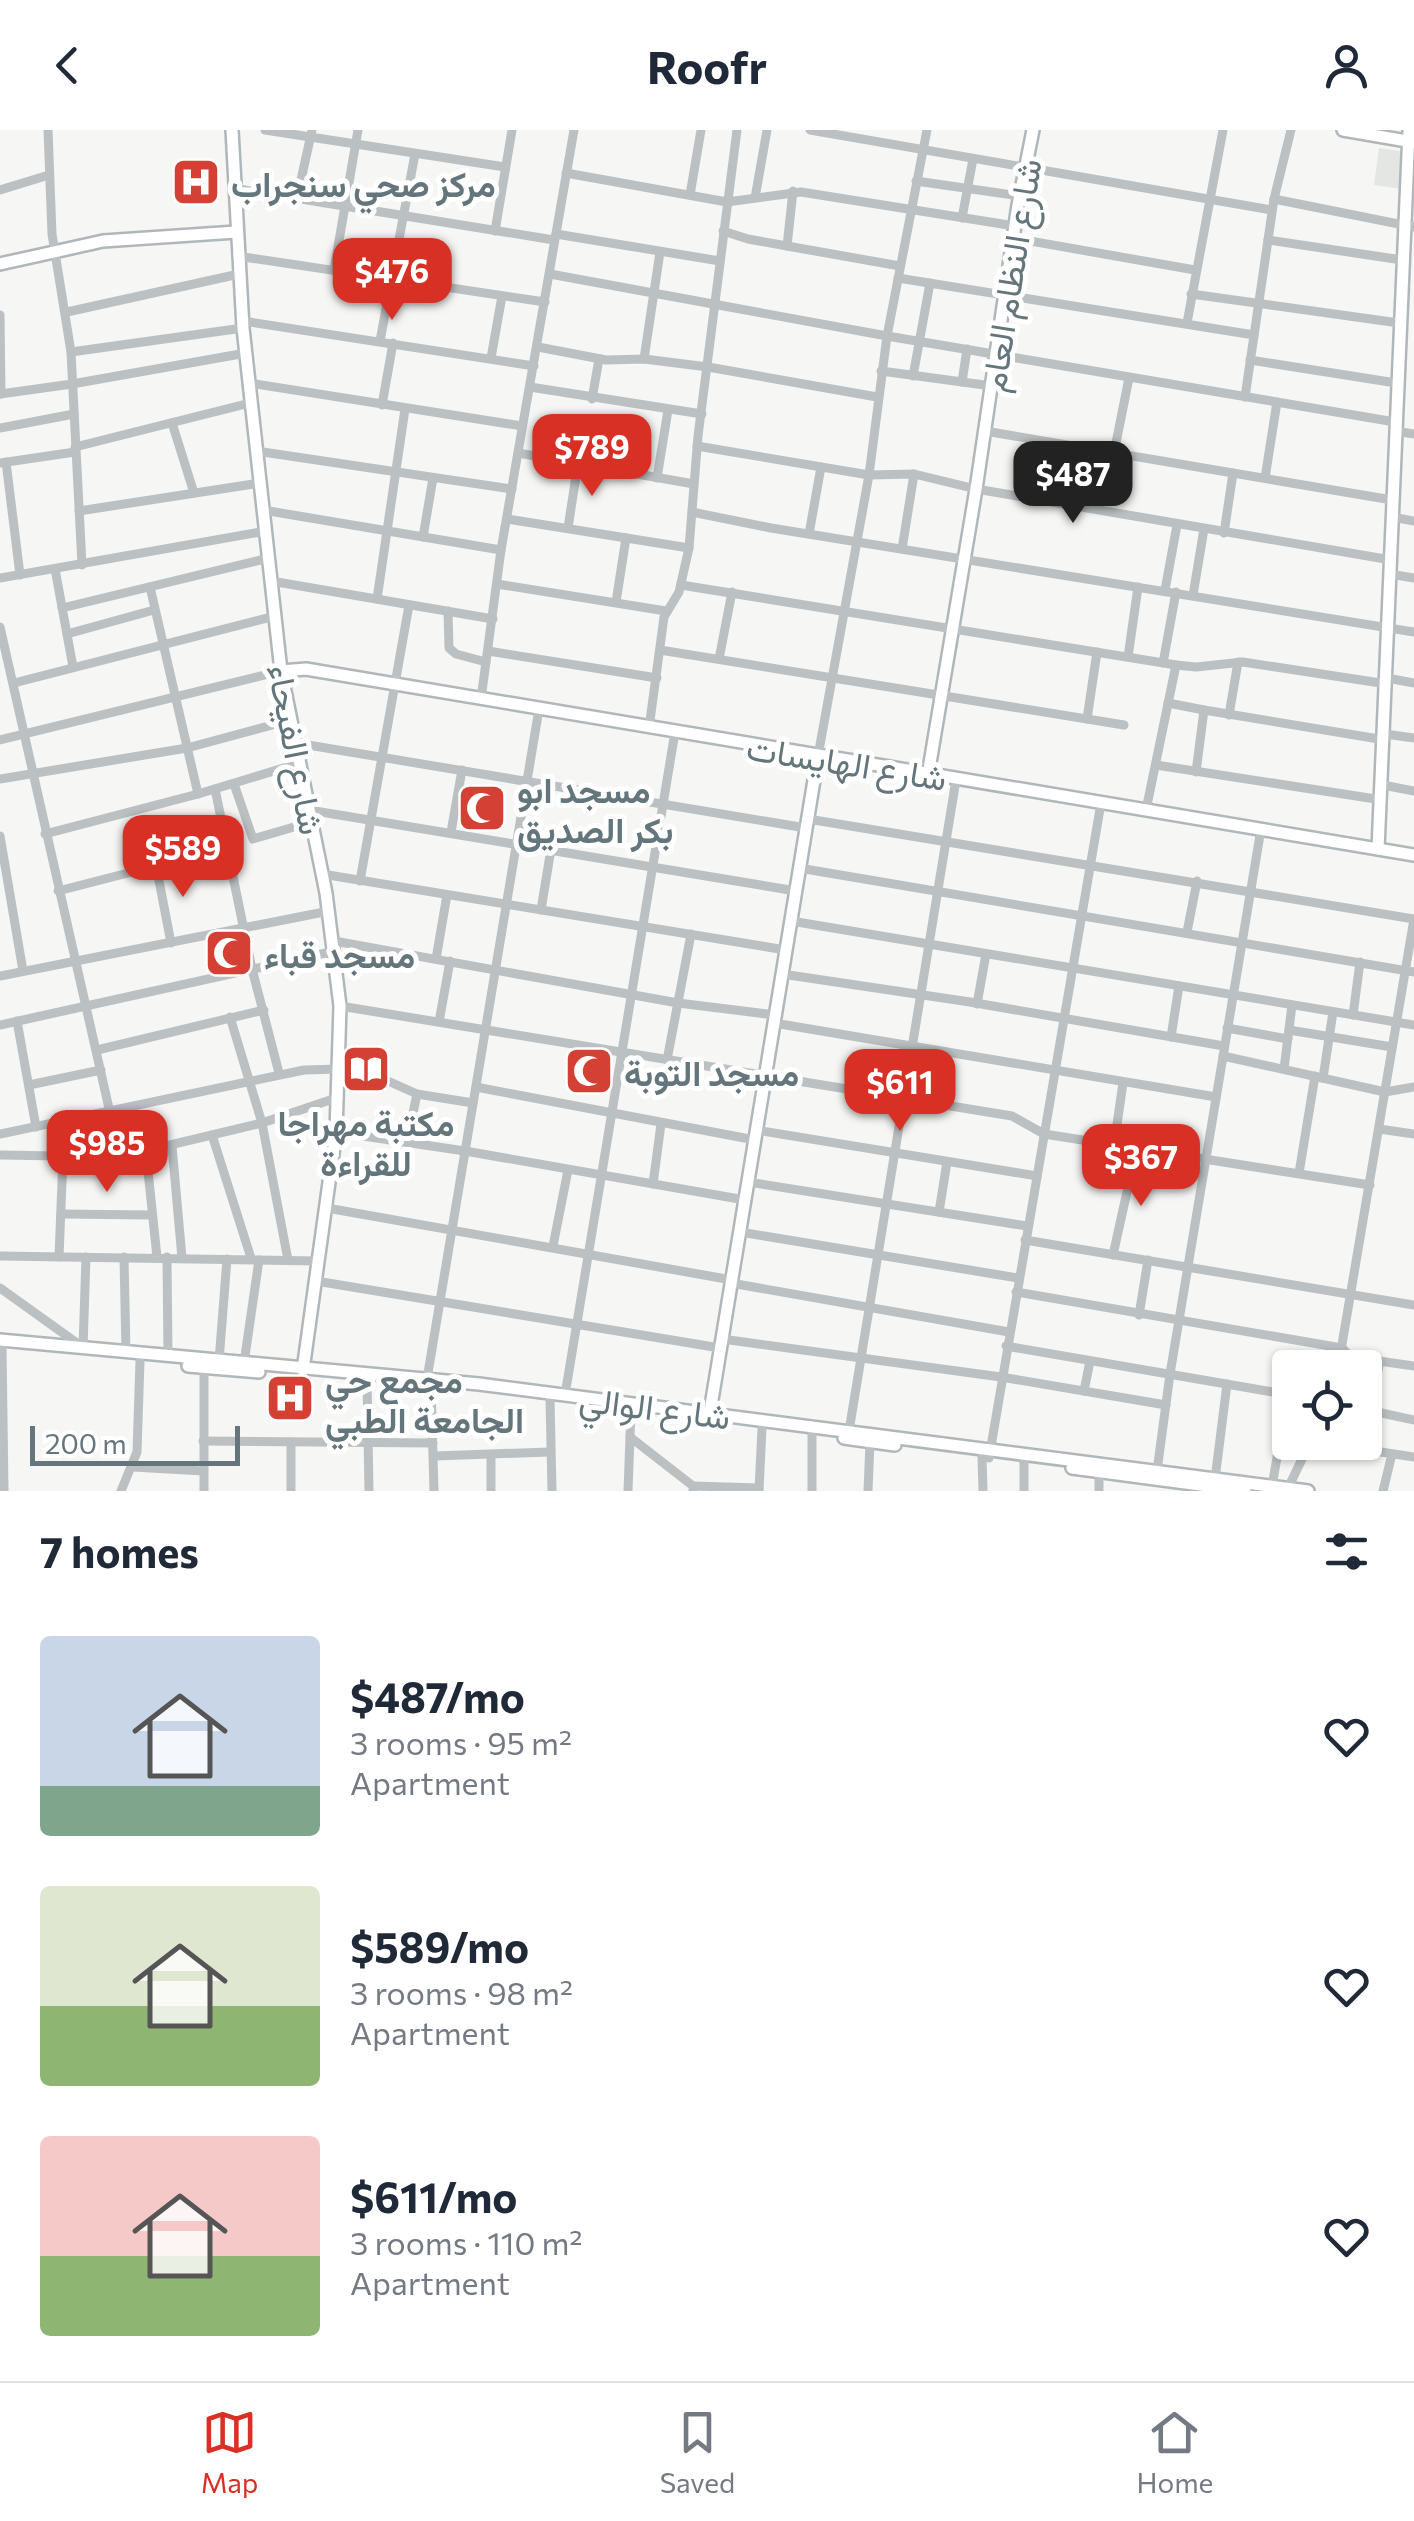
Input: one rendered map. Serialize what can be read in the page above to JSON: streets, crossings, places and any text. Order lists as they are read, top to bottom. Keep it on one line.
{"streets":{"street":["شارع النظام العام","شارع الفيحاء","شارع الهايسات","شارع الوالي"]},"crossings":[["شارع النظام العام","شارع الهايسات"],["شارع الفيحاء","شارع الهايسات"],["شارع الفيحاء","شارع الوالي"]],"places":{"hospital":["مركز صحي سنجراب","مجمع حي الجامعة الطبي"],"mosque":["مسجد ابو بكر الصديق","مسجد قباء","مسجد التوبة"],"library":["مكتبة مهراجا للقراءة"]},"scale_bar":"200 m","page":{"header":"Roofr","price":["$476","$789","$487","$589","$611","$985","$367"],"scale":"200 m","heading":"7 homes","list":[{"name":"$487/mo","note":"3 rooms · 95 m² · Apartment"},{"name":"$589/mo","note":"3 rooms · 98 m² · Apartment"},{"name":"$611/mo","note":"3 rooms · 110 m² · Apartment"}],"tabs":["Map","Saved","Home"]}}
